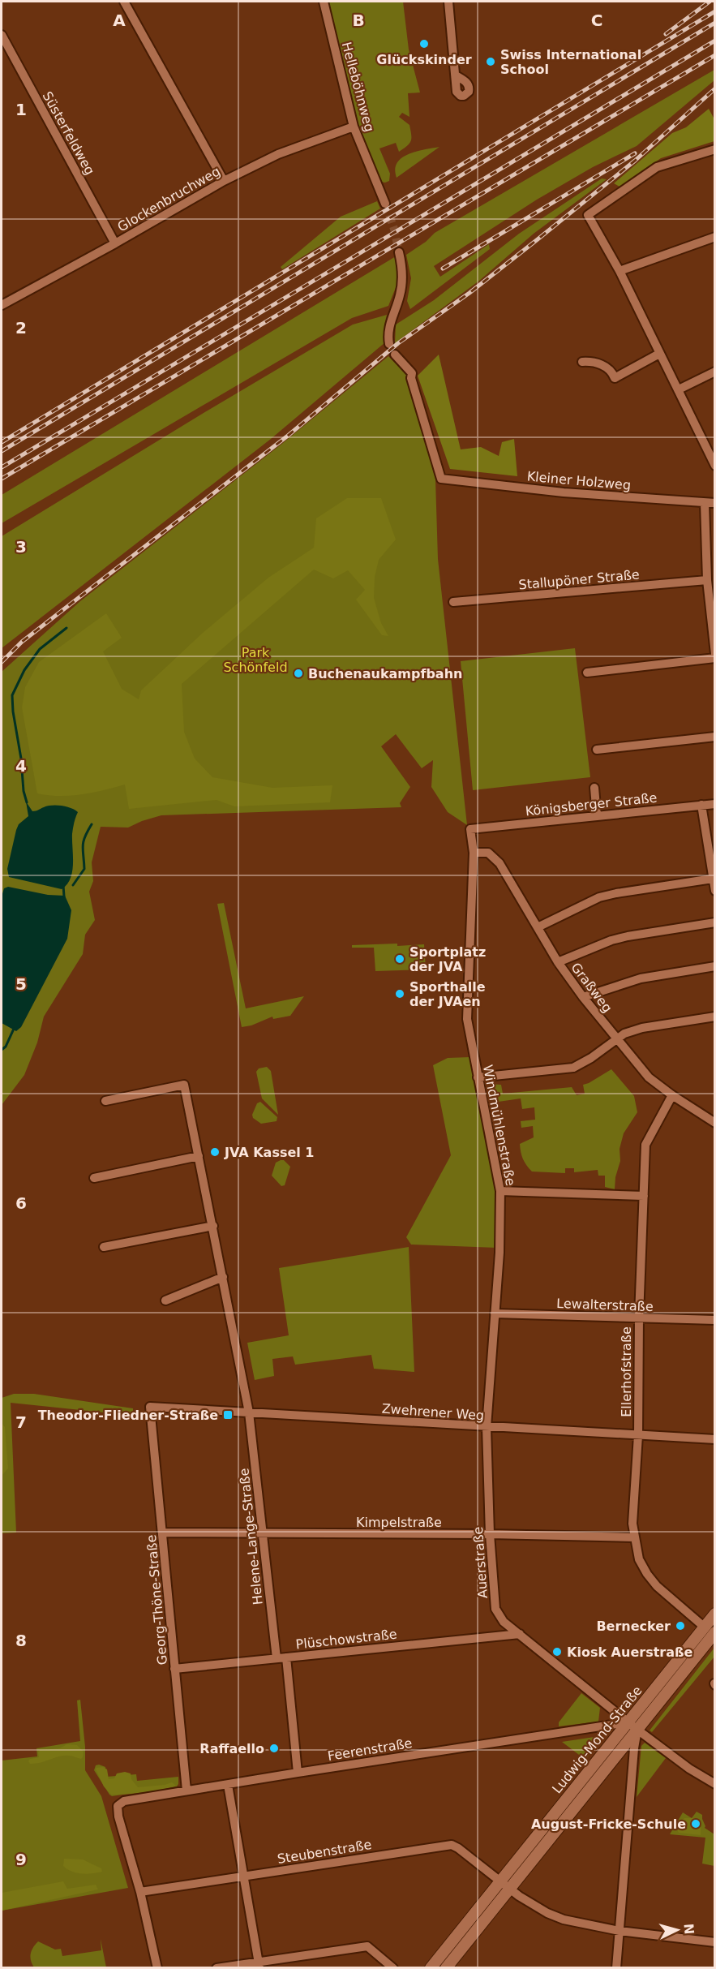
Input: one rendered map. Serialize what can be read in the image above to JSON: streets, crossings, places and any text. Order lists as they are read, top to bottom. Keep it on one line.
{"streets":{"main road":["Ludwig-Mond-Straße"],"street":["Helleböhnweg","Süsterfeldweg","Glockenbruchweg","Kleiner Holzweg","Stallupöner Straße","Königsberger Straße","Graßweg","Windmühlenstraße","Lewalterstraße","Ellerhofstraße","Zwehrener Weg","Kimpelstraße","Helene-Lange-Straße","Auerstraße","Georg-Thöne-Straße","Plüschowstraße","Feerenstraße","Steubenstraße"]},"crossings":[["Helleböhnweg","Glockenbruchweg"],["Süsterfeldweg","Glockenbruchweg"],["Königsberger Straße","Windmühlenstraße"],["Graßweg","Windmühlenstraße"],["Graßweg","Ellerhofstraße"],["Windmühlenstraße","Lewalterstraße"],["Windmühlenstraße","Zwehrener Weg"],["Windmühlenstraße","Auerstraße"],["Lewalterstraße","Ellerhofstraße"],["Ellerhofstraße","Zwehrener Weg"],["Ellerhofstraße","Kimpelstraße"],["Ellerhofstraße","Ludwig-Mond-Straße"],["Zwehrener Weg","Helene-Lange-Straße"],["Zwehrener Weg","Auerstraße"],["Zwehrener Weg","Georg-Thöne-Straße"],["Kimpelstraße","Helene-Lange-Straße"],["Kimpelstraße","Auerstraße"],["Kimpelstraße","Georg-Thöne-Straße"],["Helene-Lange-Straße","Plüschowstraße"],["Auerstraße","Plüschowstraße"],["Auerstraße","Ludwig-Mond-Straße"],["Auerstraße","Feerenstraße"],["Georg-Thöne-Straße","Plüschowstraße"],["Georg-Thöne-Straße","Feerenstraße"],["Ludwig-Mond-Straße","Feerenstraße"],["Ludwig-Mond-Straße","Steubenstraße"],["Feerenstraße","Steubenstraße"]],"parks":["Park Schönfeld"],"places":{"other":["Glückskinder","Swiss International School","Buchenaukampfbahn","Sportplatz der JVA","Sporthalle der JVAen","JVA Kassel 1","Bernecker","Kiosk Auerstraße","Raffaello","August-Fricke-Schule"],"transit":["Theodor-Fliedner-Straße"]},"north":"right","grid":{"columns":["A","B","C"],"rows":["1","2","3","4","5","6","7","8","9"]}}
